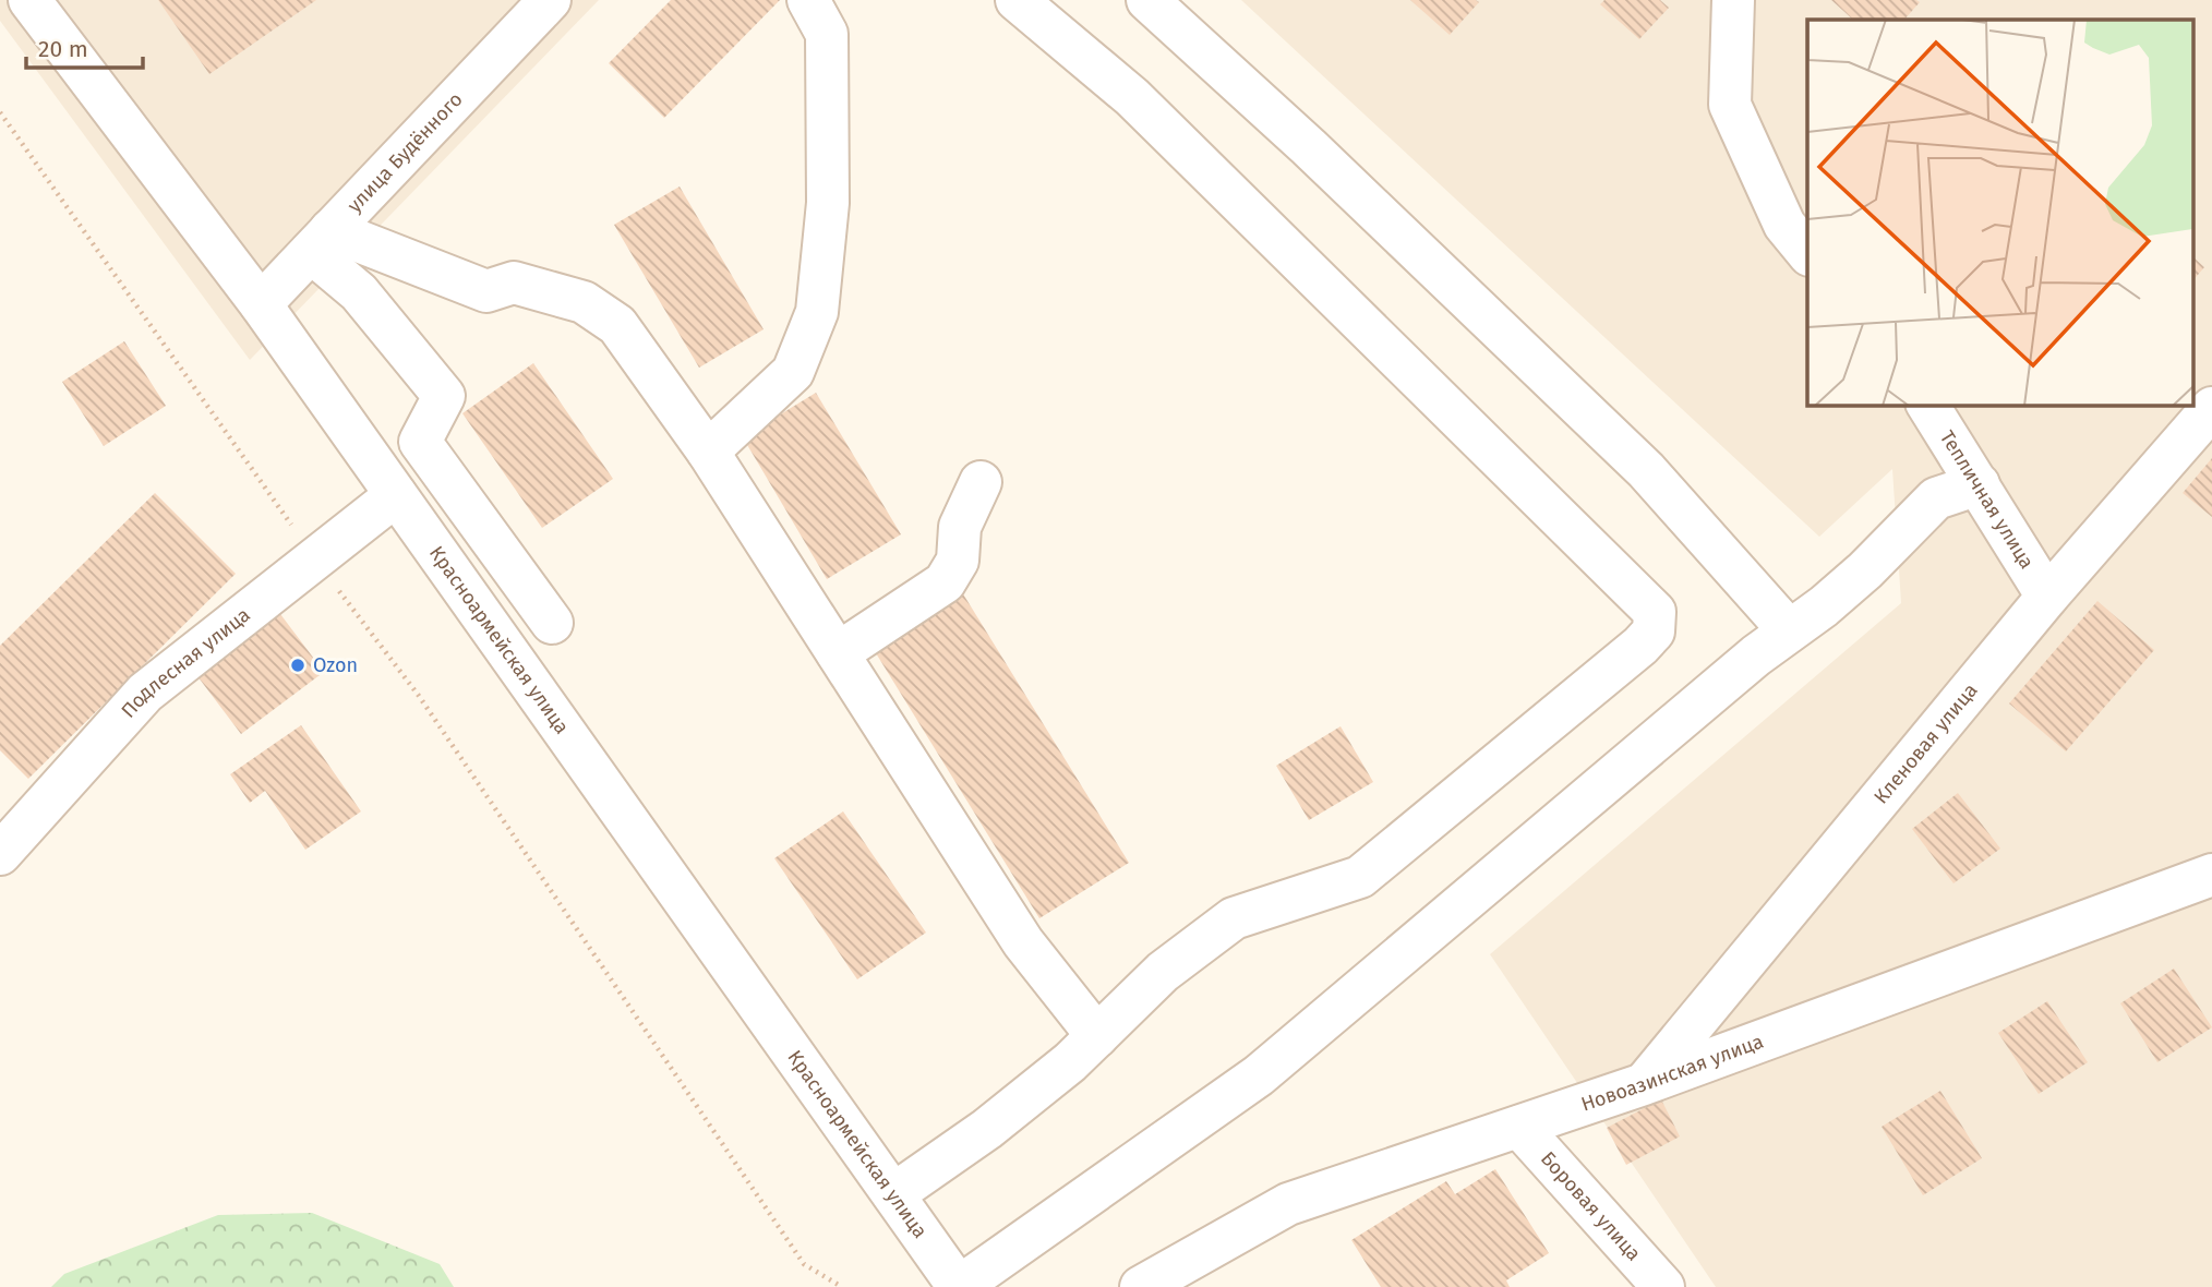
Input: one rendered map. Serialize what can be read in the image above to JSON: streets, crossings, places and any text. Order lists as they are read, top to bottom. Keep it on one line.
{"streets":{"street":["улица Будённого","Тепличная улица","Красноармейская улица","Подлесная улица","Кленовая улица","Новоазинская улица","Боровая улица"]},"crossings":[["улица Будённого","Красноармейская улица"],["Тепличная улица","Кленовая улица"],["Красноармейская улица","Подлесная улица"],["Кленовая улица","Новоазинская улица"],["Новоазинская улица","Боровая улица"]],"places":["Ozon"],"scale_bar":"20 m"}
